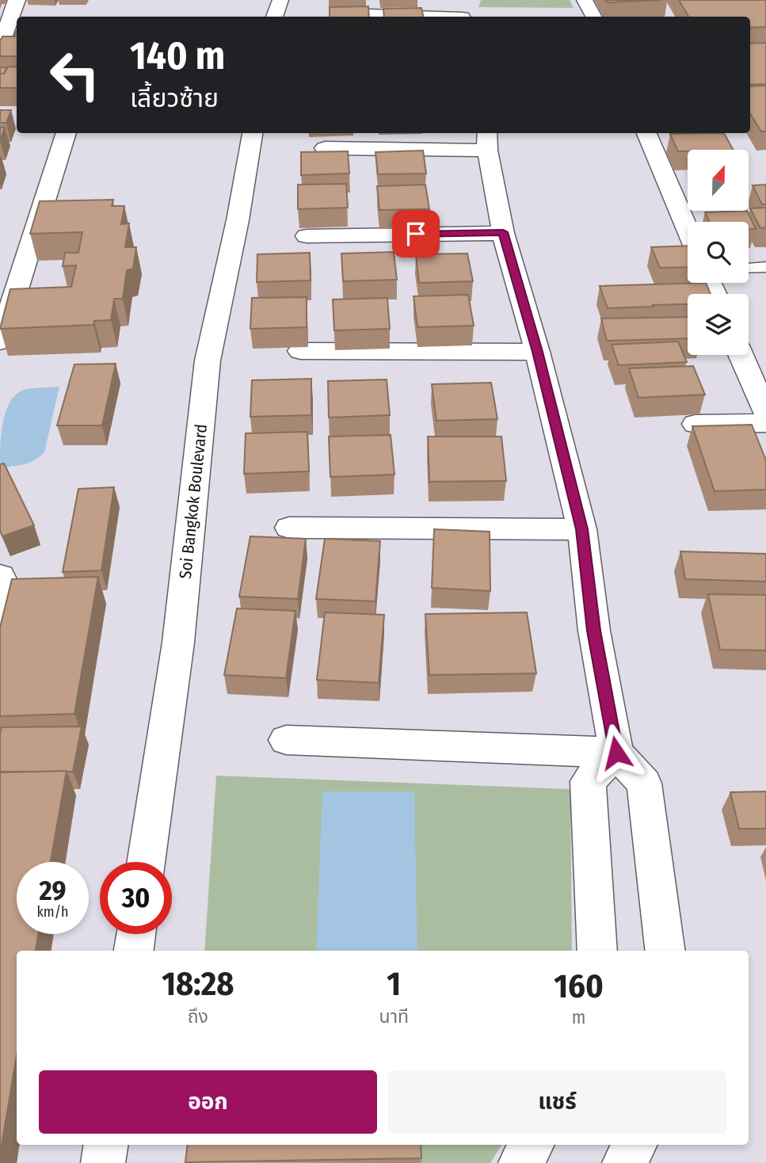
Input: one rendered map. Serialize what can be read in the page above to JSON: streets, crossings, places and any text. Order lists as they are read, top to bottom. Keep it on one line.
{"streets":{"street":["Soi Bangkok Boulevard"]},"north":"top","page":{"turn":["140 m","เลี้ยวซ้าย"],"speed":"29 km/h","limit":"30","eta":["18:28","ถึง","1","นาที","160","m"],"buttons":["ออก","แชร์"]}}
